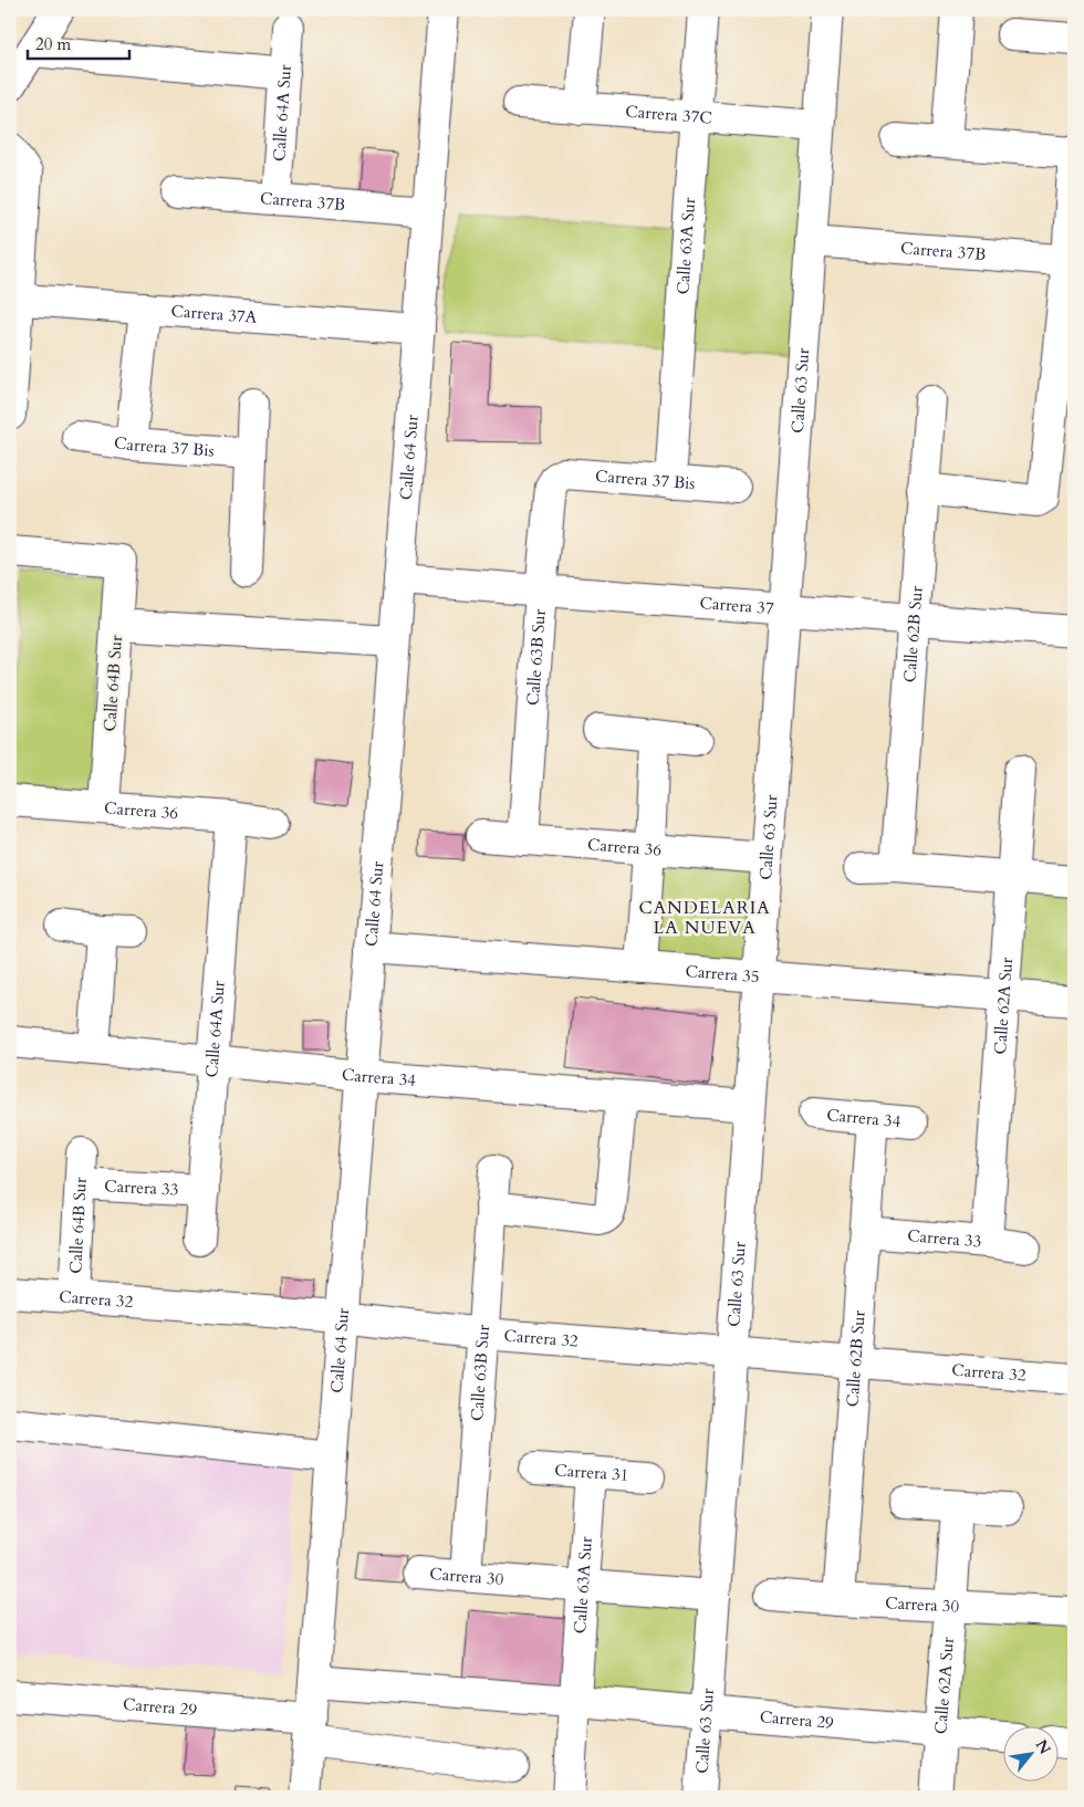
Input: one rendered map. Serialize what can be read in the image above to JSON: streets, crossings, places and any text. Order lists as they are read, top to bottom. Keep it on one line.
{"streets":{"street":["Calle 64A Sur","Carrera 37C","Carrera 37B","Calle 63A Sur","Carrera 37A","Calle 63 Sur","Carrera 37 Bis","Calle 64 Sur","Carrera 37","Calle 62B Sur","Calle 63B Sur","Calle 64B Sur","Carrera 36","Carrera 35","Calle 62A Sur","Carrera 34","Carrera 33","Carrera 32","Carrera 31","Carrera 30","Carrera 29"]},"crossings":[["Calle 64A Sur","Carrera 37B"],["Calle 64A Sur","Carrera 36"],["Calle 64A Sur","Carrera 34"],["Calle 64A Sur","Carrera 33"],["Carrera 37C","Calle 63A Sur"],["Carrera 37C","Calle 63 Sur"],["Carrera 37B","Calle 63 Sur"],["Carrera 37B","Calle 64 Sur"],["Calle 63A Sur","Carrera 37 Bis"],["Calle 63A Sur","Carrera 31"],["Calle 63A Sur","Carrera 30"],["Calle 63A Sur","Carrera 29"],["Carrera 37A","Calle 64 Sur"],["Calle 63 Sur","Carrera 37"],["Calle 63 Sur","Carrera 36"],["Calle 63 Sur","Carrera 35"],["Calle 63 Sur","Carrera 34"],["Calle 63 Sur","Carrera 32"],["Calle 63 Sur","Carrera 30"],["Calle 63 Sur","Carrera 29"],["Carrera 37 Bis","Calle 63B Sur"],["Calle 64 Sur","Carrera 37"],["Calle 64 Sur","Carrera 35"],["Calle 64 Sur","Carrera 34"],["Calle 64 Sur","Carrera 32"],["Calle 64 Sur","Carrera 29"],["Carrera 37","Calle 62B Sur"],["Carrera 37","Calle 63B Sur"],["Calle 62B Sur","Carrera 34"],["Calle 62B Sur","Carrera 33"],["Calle 62B Sur","Carrera 32"],["Calle 62B Sur","Carrera 30"],["Calle 63B Sur","Carrera 36"],["Calle 63B Sur","Carrera 32"],["Calle 63B Sur","Carrera 30"],["Calle 64B Sur","Carrera 36"],["Calle 64B Sur","Carrera 33"],["Calle 64B Sur","Carrera 32"],["Carrera 35","Calle 62A Sur"],["Calle 62A Sur","Carrera 33"],["Calle 62A Sur","Carrera 30"],["Calle 62A Sur","Carrera 29"]],"districts":["CANDELARIA LA NUEVA"],"scale_bar":"20 m","north":"top right"}
